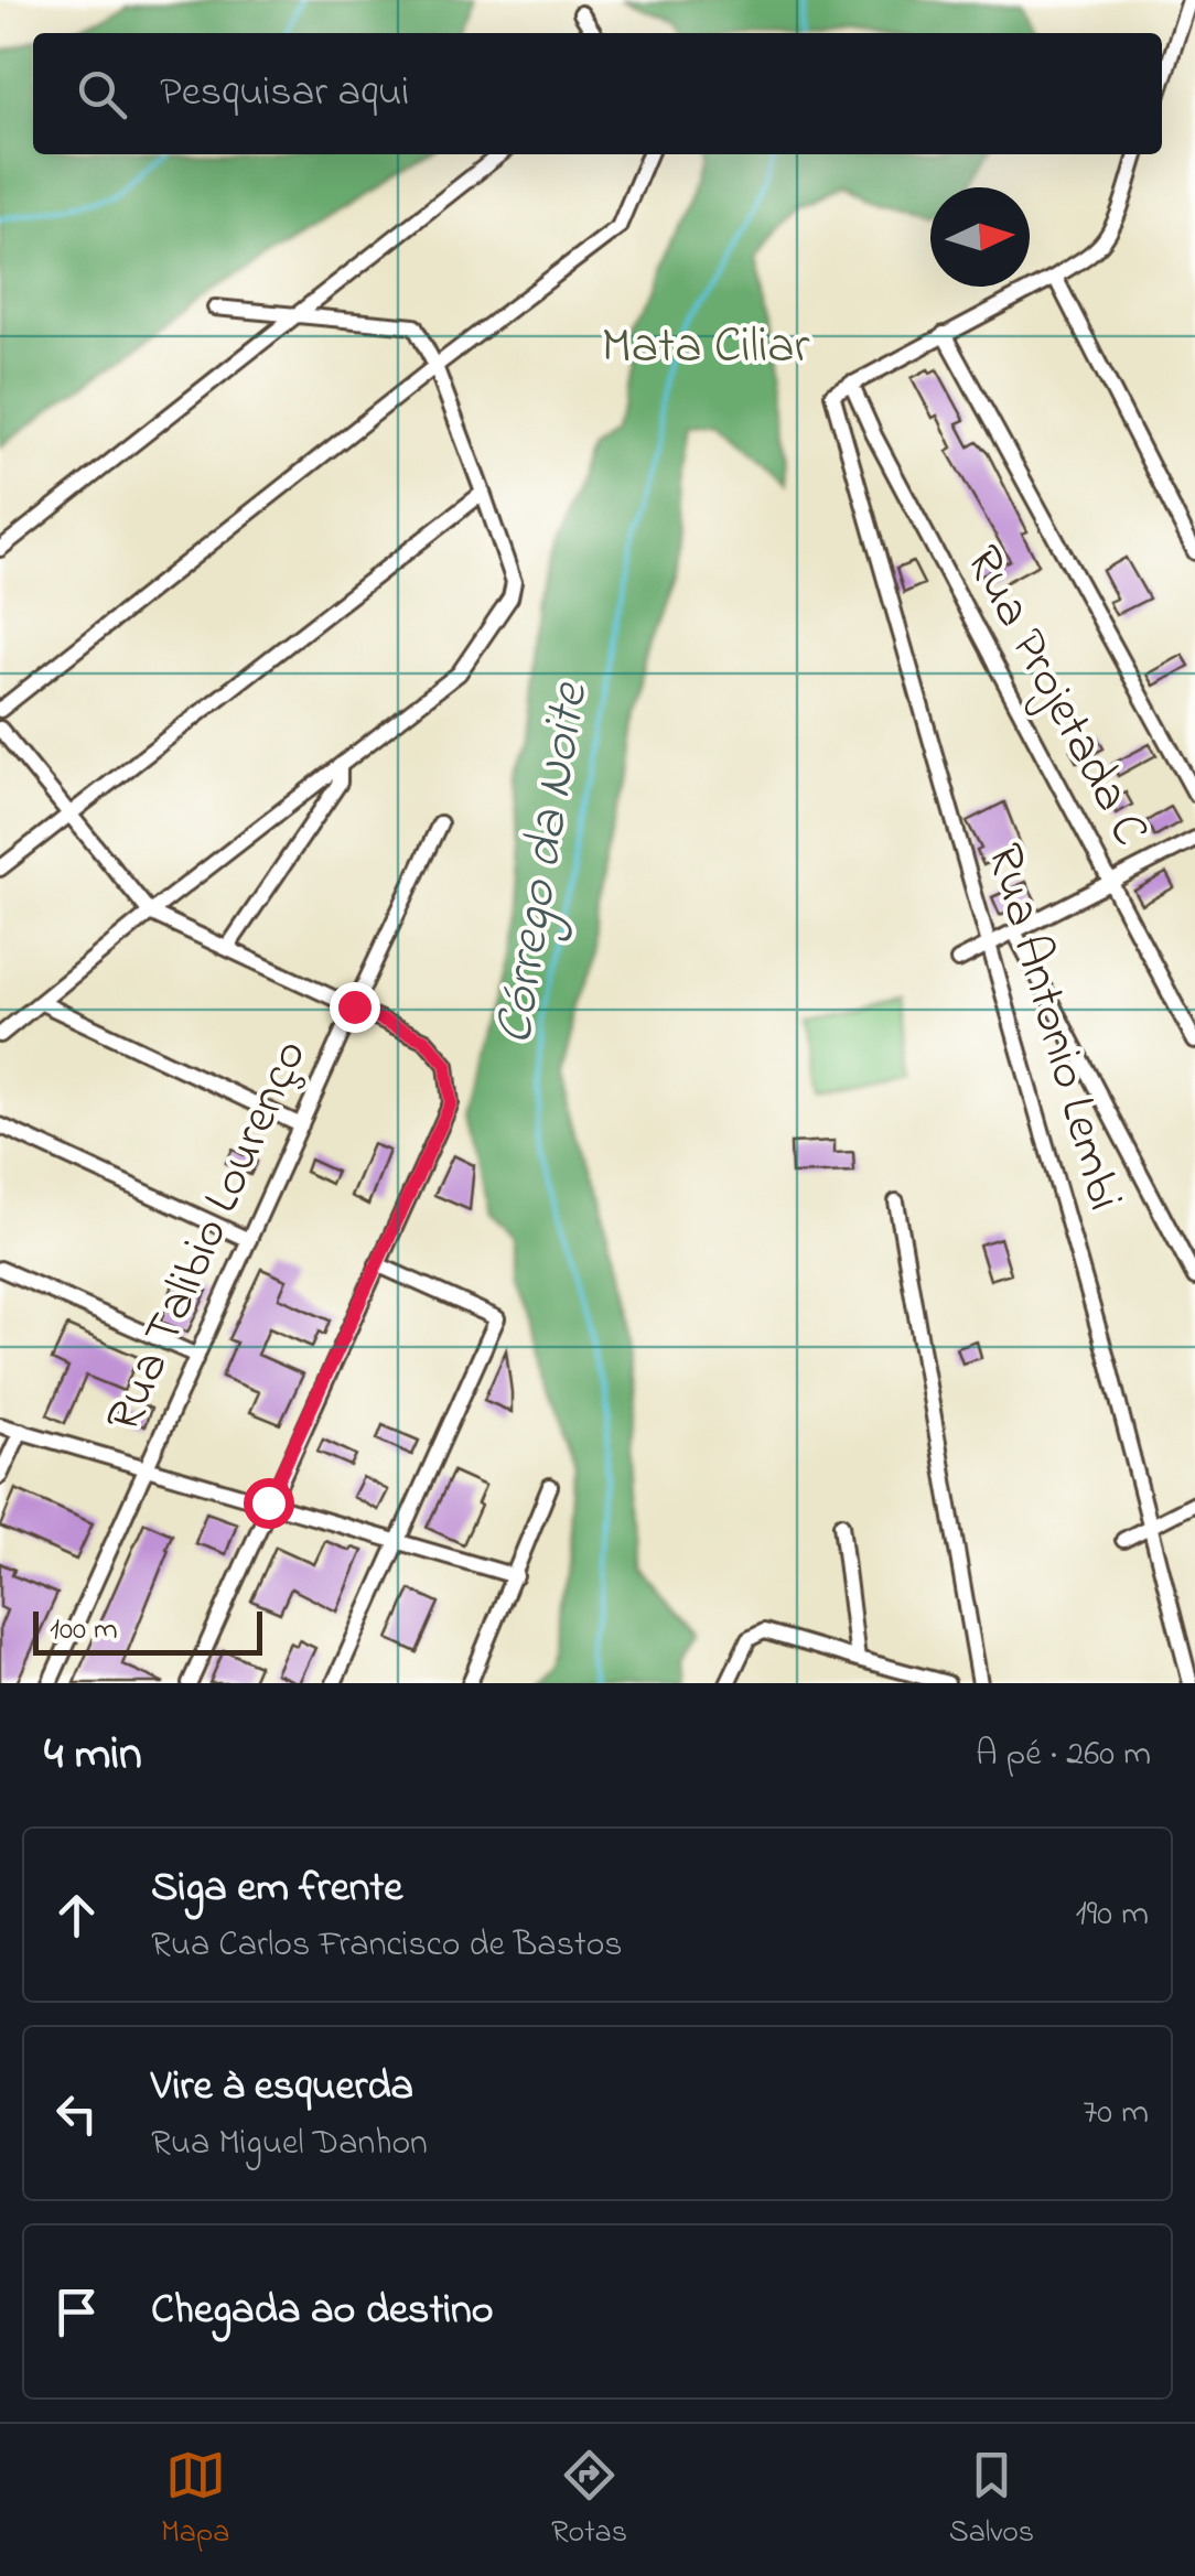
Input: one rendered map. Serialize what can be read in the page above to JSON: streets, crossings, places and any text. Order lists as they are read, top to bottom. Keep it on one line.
{"streets":{"street":["Rua Projetada C","Rua Antonio Lembi","Rua Talibio Lourenço"]},"crossings":[["Rua Projetada C","Rua Antonio Lembi"]],"water":["Córrego da Noite"],"parks":["Mata Ciliar"],"scale_bar":"100 m","north":"right","page":{"search":"Pesquisar aqui","scale":"100 m","heading":["4 min","A pé · 260 m"],"list":[["Siga em frente","Rua Carlos Francisco de Bastos","190 m"],["Vire à esquerda","Rua Miguel Danhon","70 m"],"Chegada ao destino"],"nav":["Mapa","Rotas","Salvos"]}}
